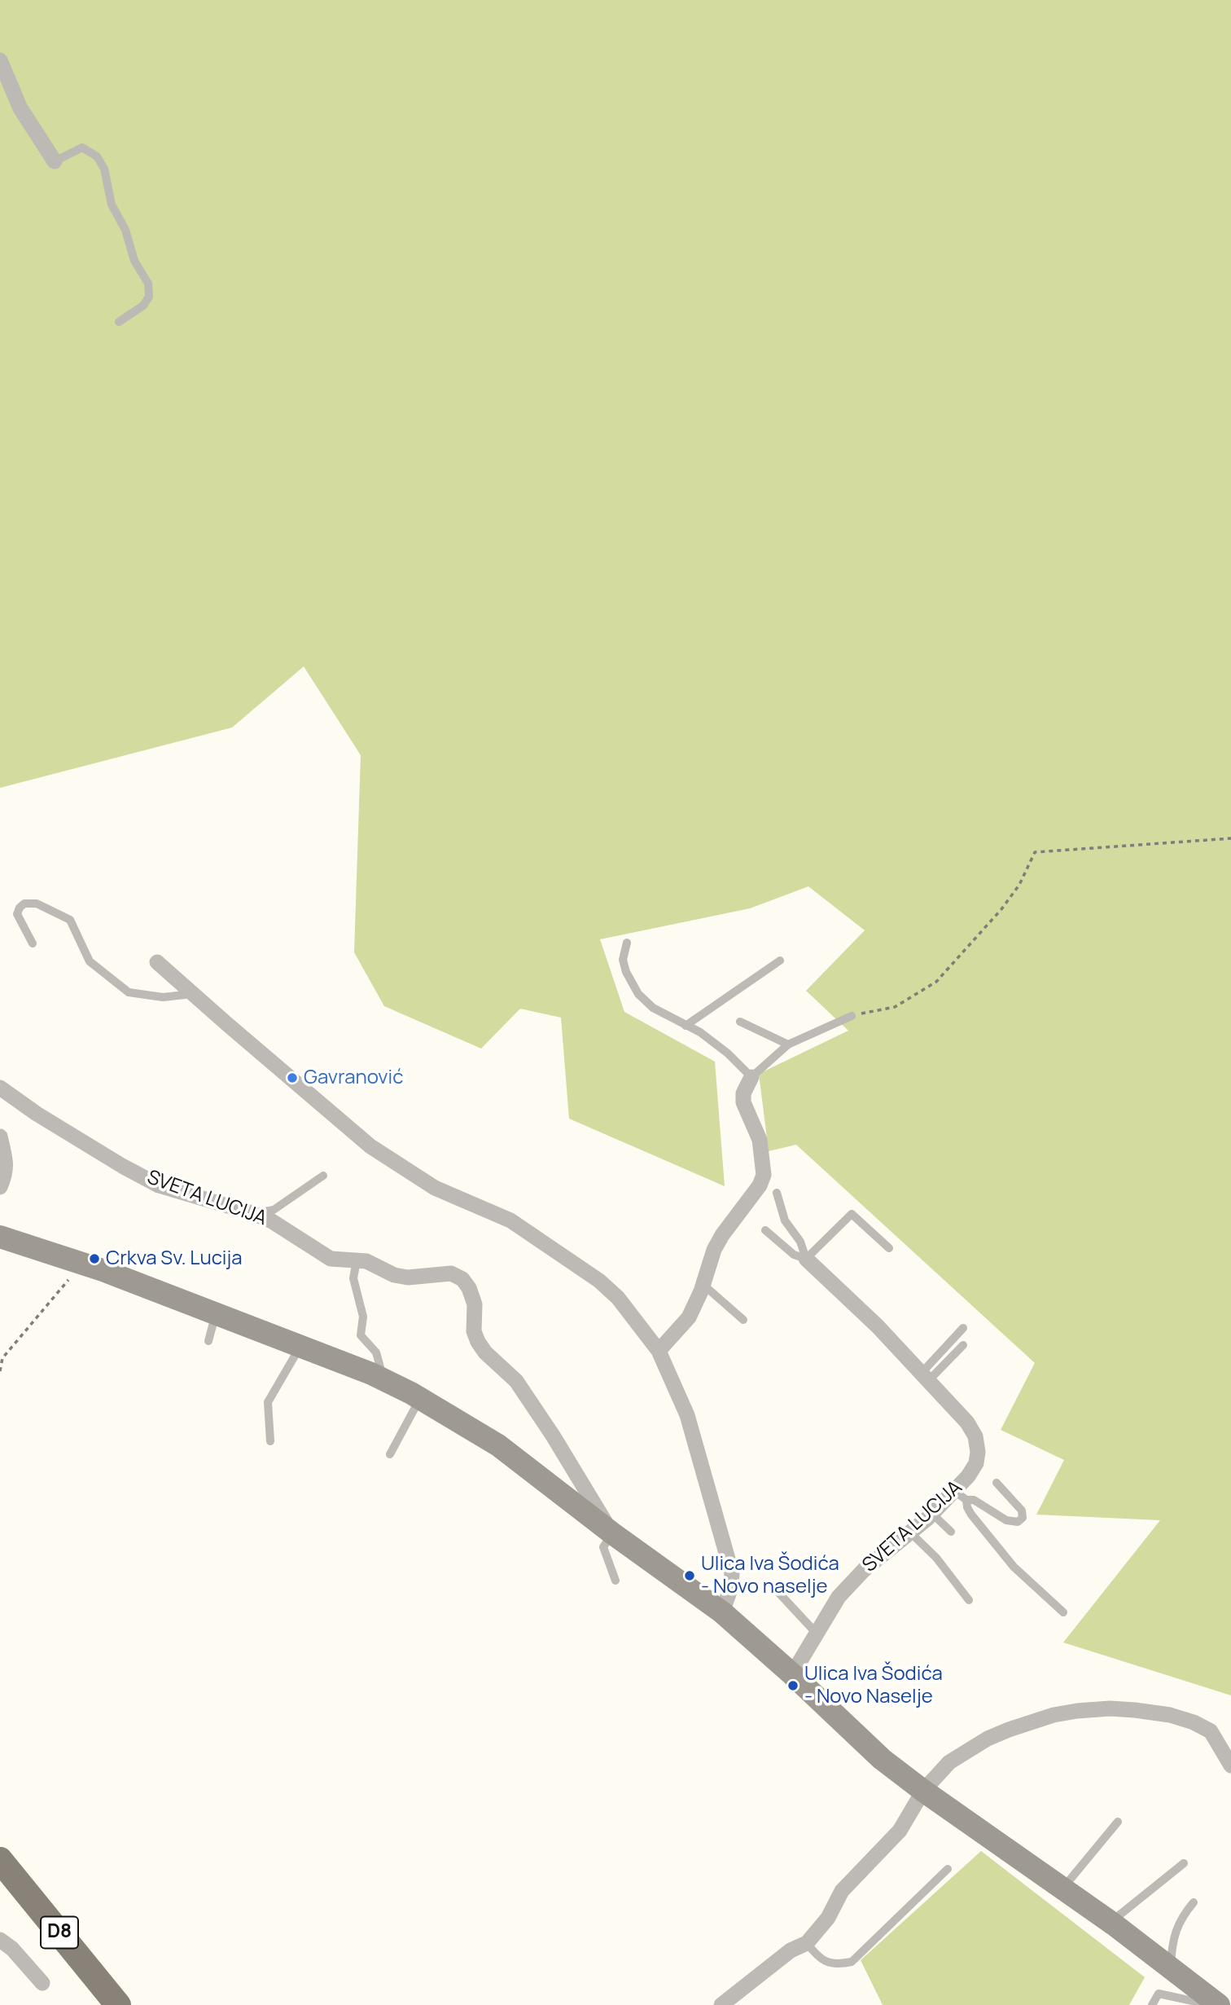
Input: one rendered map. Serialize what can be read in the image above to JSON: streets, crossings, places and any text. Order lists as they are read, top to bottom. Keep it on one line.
{"streets":{"main road":["D8"],"street":["SVETA LUCIJA"]},"places":["Gavranović","Crkva Sv. Lucija","Ulica Iva Šodića - Novo naselje","Ulica Iva Šodića - Novo Naselje"]}
